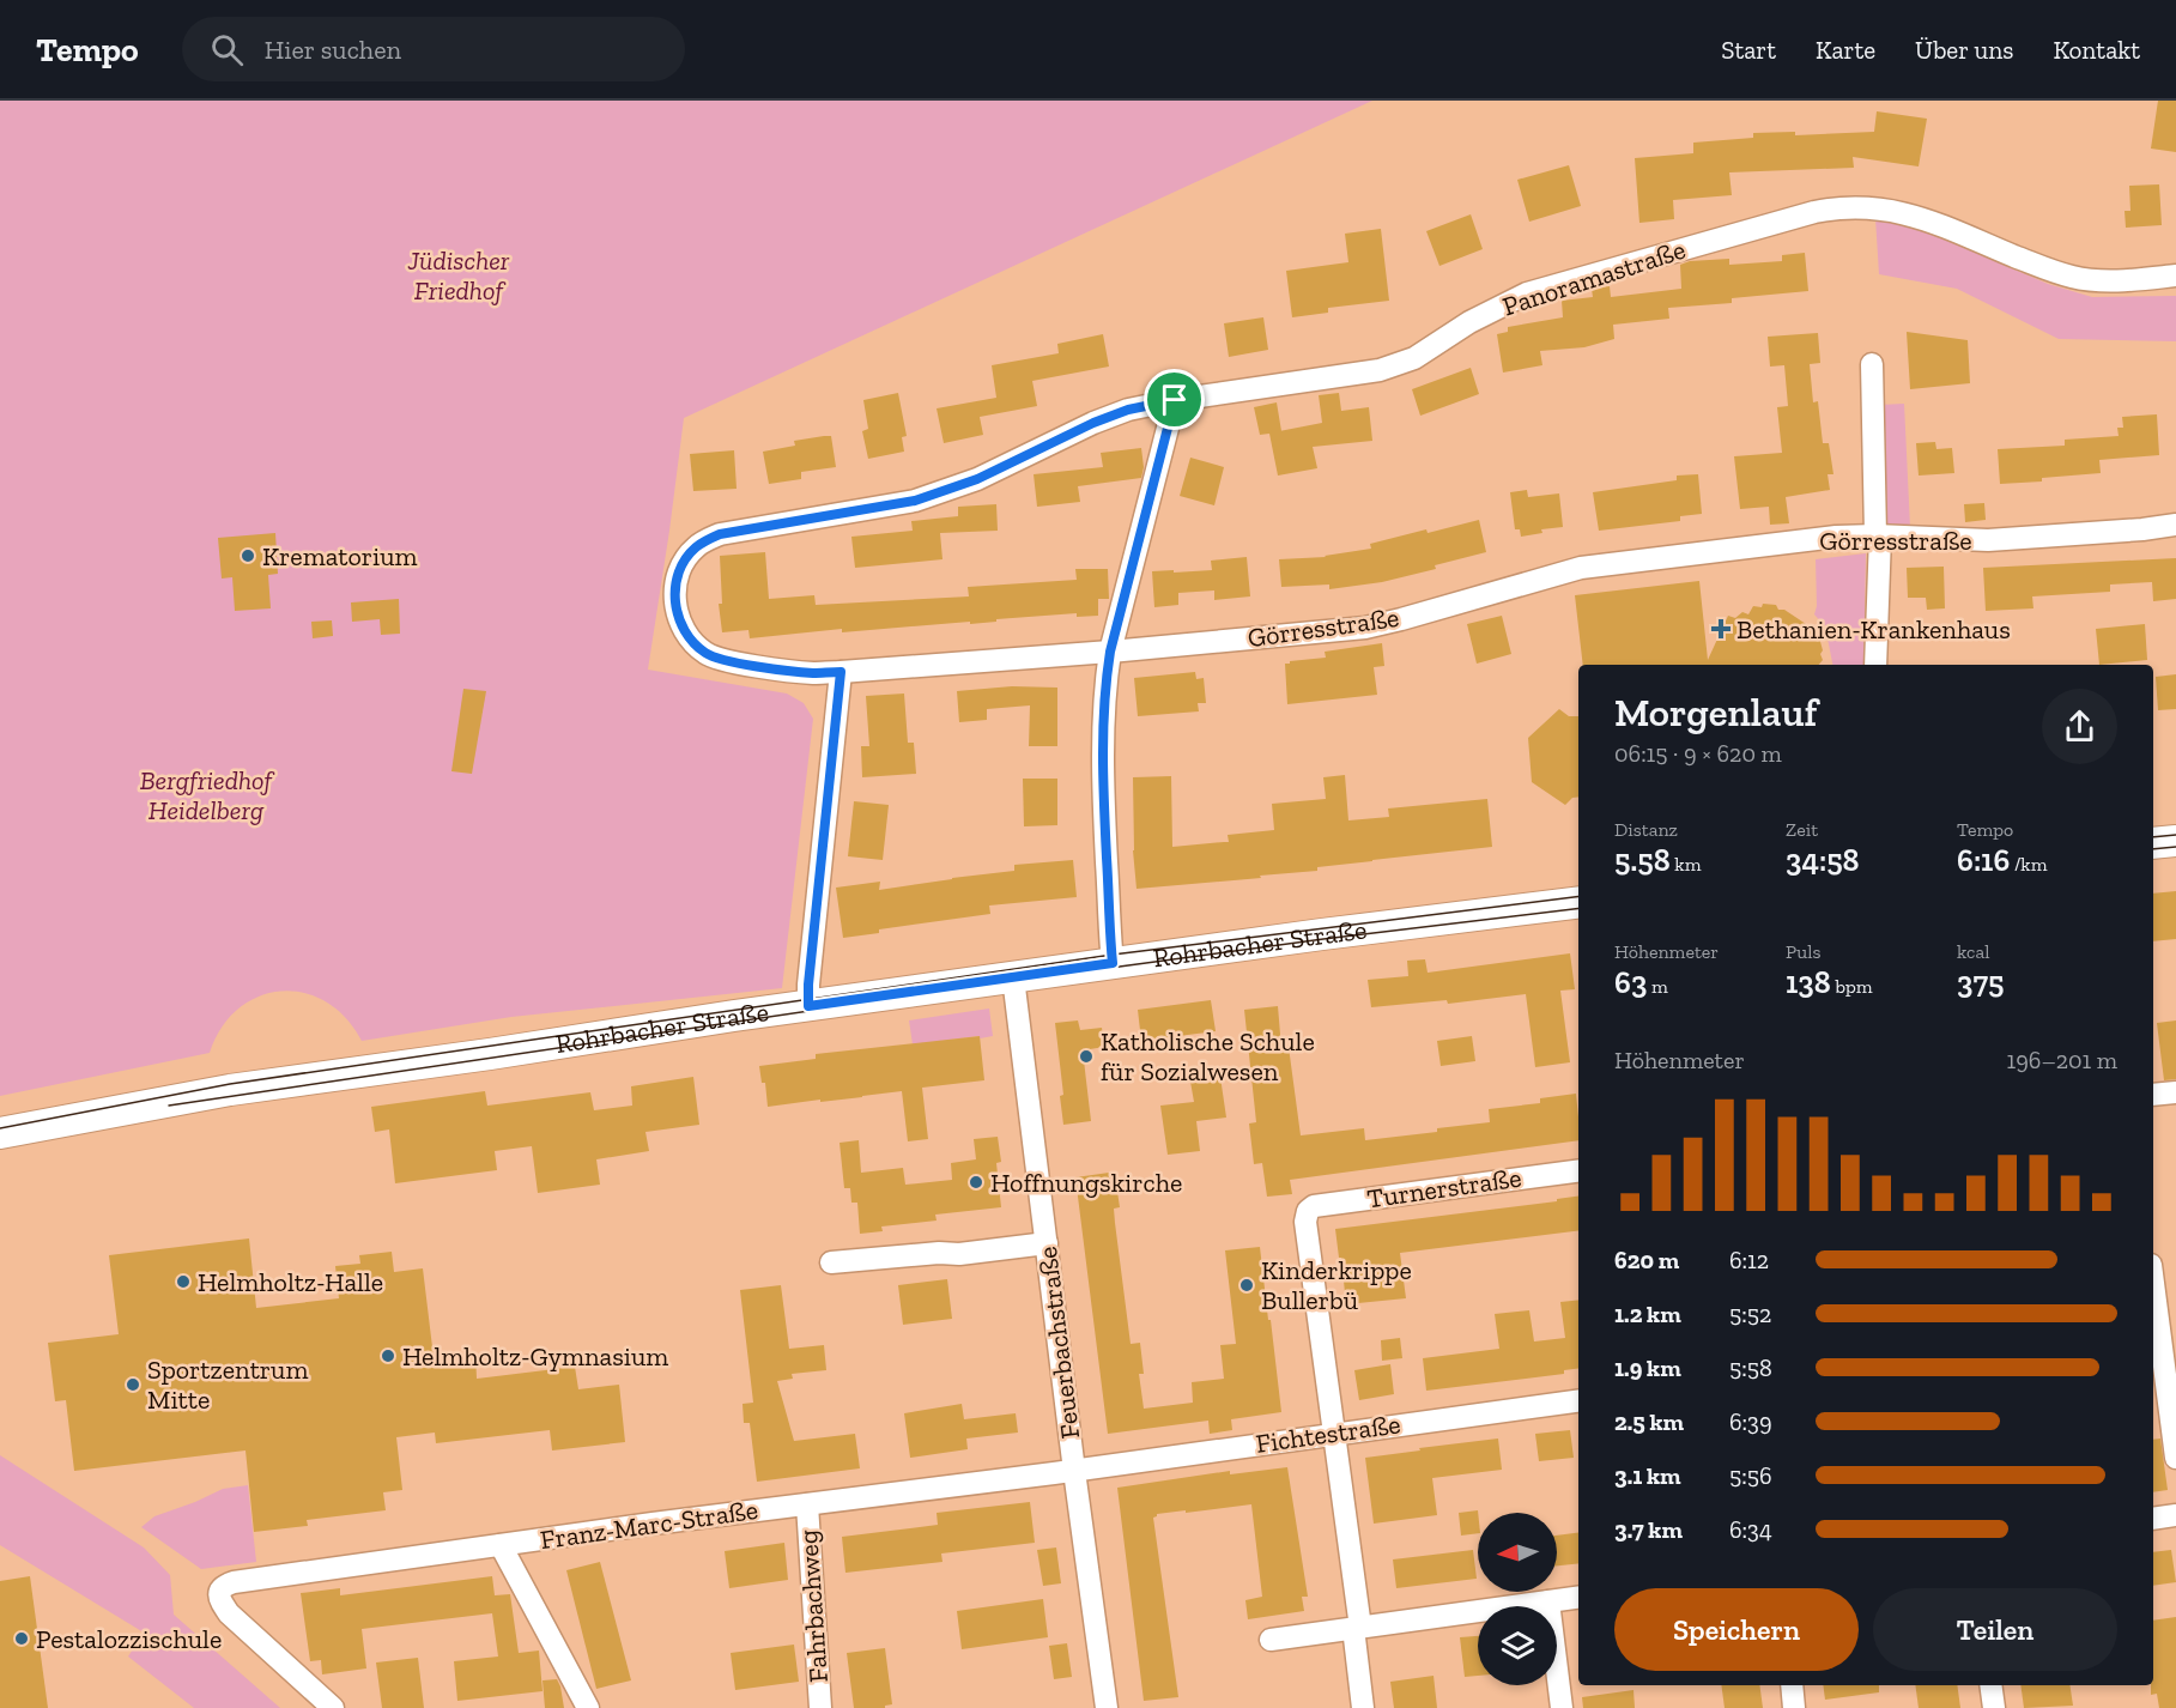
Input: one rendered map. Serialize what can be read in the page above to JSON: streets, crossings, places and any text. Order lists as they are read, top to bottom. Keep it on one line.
{"streets":{"main road":["Rohrbacher Straße"],"street":["Panoramastraße","Görresstraße","Turnerstraße","Feuerbachstraße","Fichtestraße","Franz-Marc-Straße","Fahrbachweg"]},"crossings":[["Panoramastraße","Görresstraße"],["Rohrbacher Straße","Feuerbachstraße"],["Turnerstraße","Fichtestraße"],["Feuerbachstraße","Fichtestraße"],["Feuerbachstraße","Franz-Marc-Straße"],["Fichtestraße","Franz-Marc-Straße"],["Franz-Marc-Straße","Fahrbachweg"]],"parks":["Jüdischer Friedhof","Bergfriedhof Heidelberg"],"places":{"other":["Krematorium","Katholische Schule für Sozialwesen","Hoffnungskirche","Helmholtz-Halle","Kinderkrippe Bullerbü","Helmholtz-Gymnasium","Sportzentrum Mitte","Pestalozzischule"],"health":["Bethanien-Krankenhaus"]},"north":"left","page":{"header":"Tempo","search":"Hier suchen","nav":["Start","Karte","Über uns","Kontakt"],"heading":["Morgenlauf","06:15 · 9 × 620 m"],"stats":[["Distanz","5.58 km"],["Zeit","34:58"],["Tempo","6:16 /km"],["Höhenmeter","63 m"],["Puls","138 bpm"],["kcal","375"]],"chart":["Höhenmeter","196–201 m"],"list":[{"name":"620 m","note":"6:12"},{"name":"1.2 km","note":"5:52"},{"name":"1.9 km","note":"5:58"},{"name":"2.5 km","note":"6:39"},{"name":"3.1 km","note":"5:56"},{"name":"3.7 km","note":"6:34"}],"buttons":["Speichern","Teilen"]}}
